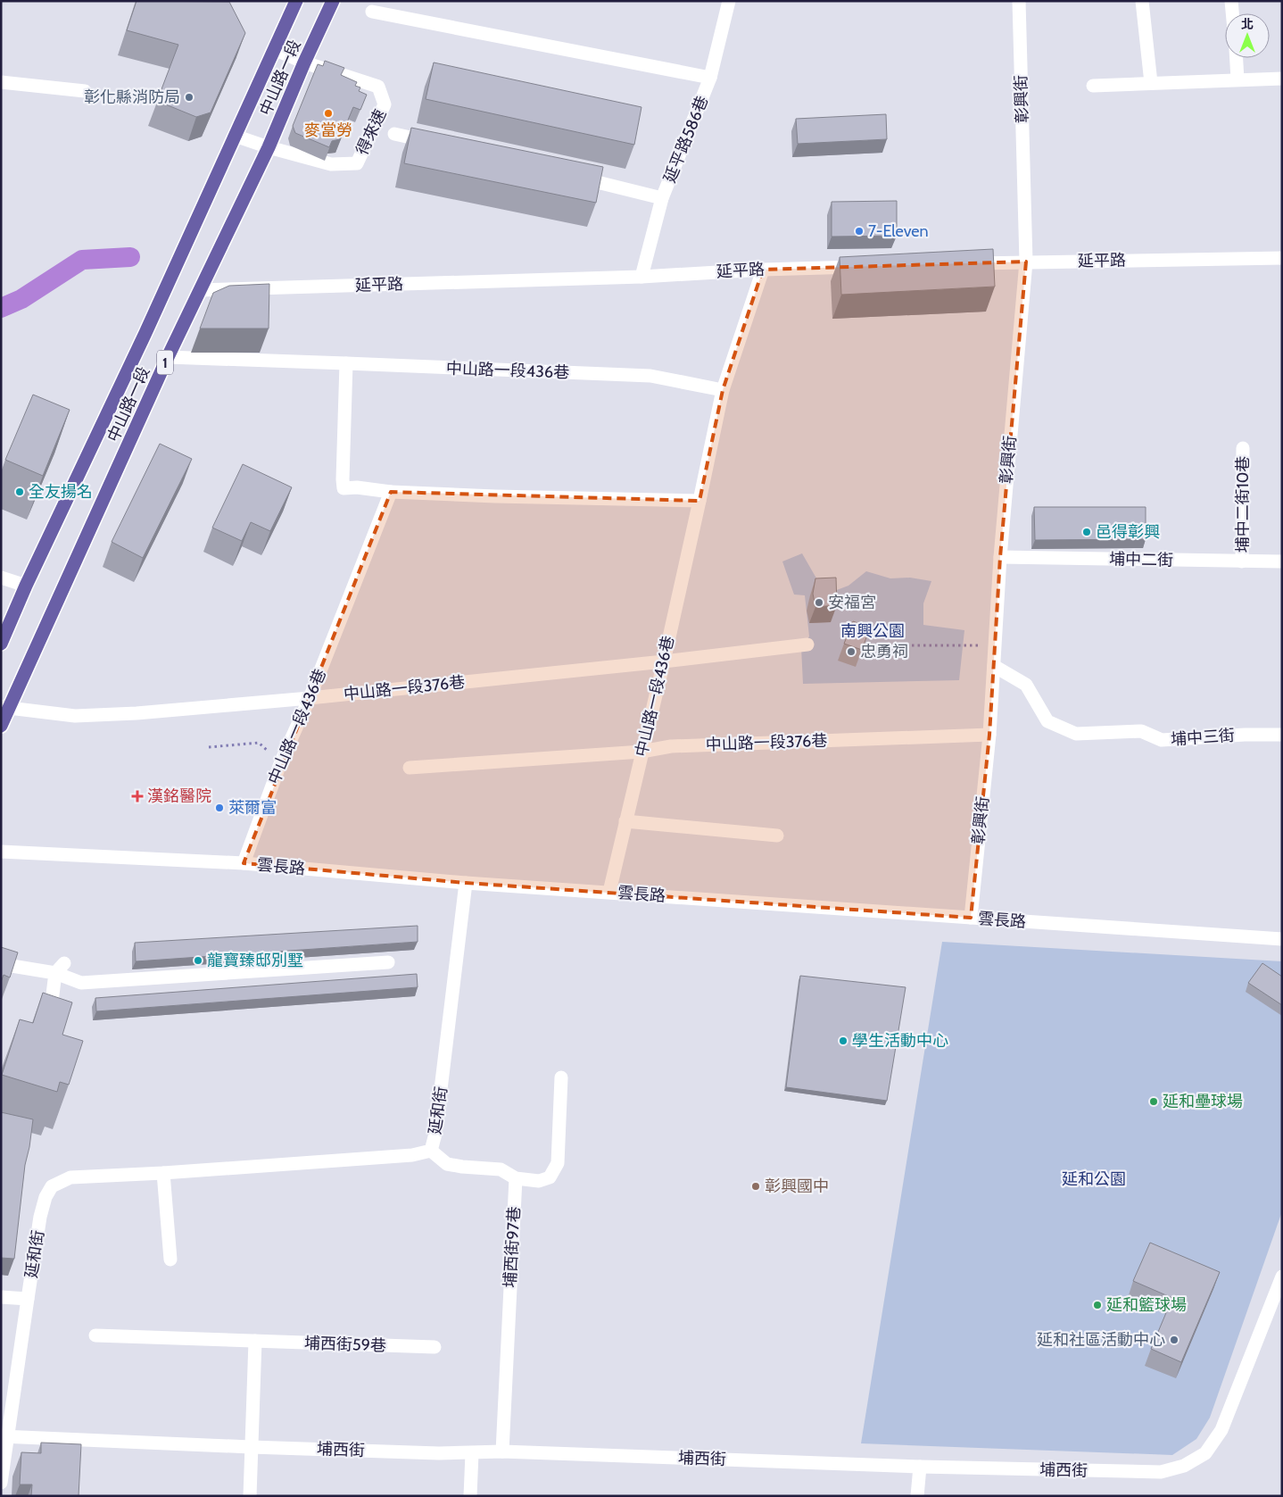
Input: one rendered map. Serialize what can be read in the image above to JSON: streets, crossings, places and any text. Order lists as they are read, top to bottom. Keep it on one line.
{"streets":{"main road":["中山路一段","1"],"street":["彰興街","得來速","延平路586巷","延平路","中山路一段436巷","埔中二街10巷","埔中二街","中山路一段376巷","埔中三街","雲長路","延和街","埔西街97巷","埔西街59巷","埔西街"]},"crossings":[["中山路一段","得來速"],["中山路一段","延平路"],["中山路一段","中山路一段436巷"],["中山路一段","中山路一段376巷"],["彰興街","延平路"],["彰興街","埔中二街"],["彰興街","中山路一段376巷"],["彰興街","埔中三街"],["彰興街","雲長路"],["延平路586巷","延平路"],["延平路","中山路一段436巷"],["中山路一段436巷","中山路一段376巷"],["中山路一段436巷","雲長路"],["埔中二街10巷","埔中二街"],["雲長路","延和街"],["延和街","埔西街"],["埔西街97巷","埔西街"]],"parks":["南興公園","延和公園"],"places":{"other":["彰化縣消防局","麥當勞","7-Eleven","全友揚名","邑得彰興","安福宮","忠勇祠","萊爾富","龍寶臻邸別墅","學生活動中心","延和壘球場","彰興國中","延和籃球場","延和社區活動中心"],"health":["漢銘醫院"]},"north":"top"}
